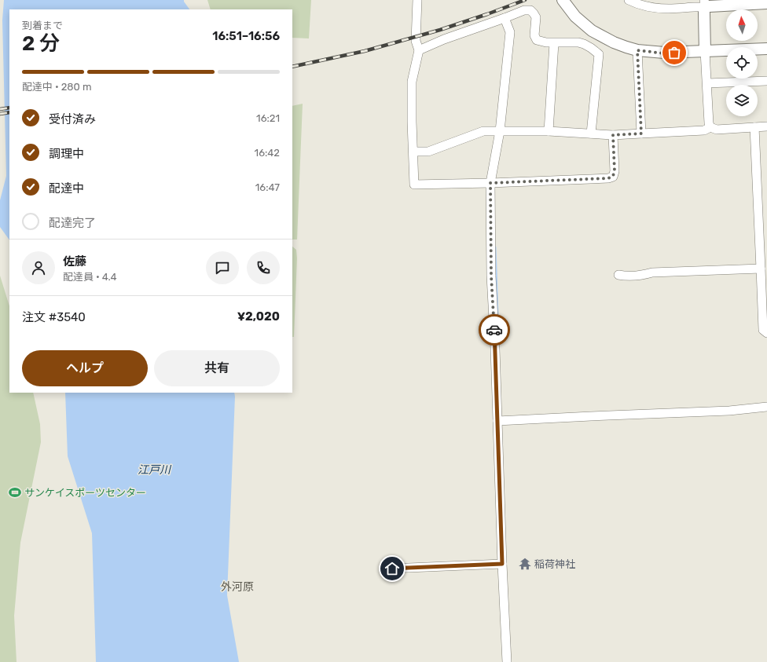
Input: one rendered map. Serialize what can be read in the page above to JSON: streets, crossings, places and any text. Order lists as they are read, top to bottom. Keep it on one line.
{"districts":["外河原"],"water":["江戸川"],"places":{"sports":["サンケイスポーツセンター"],"temple":["稲荷神社"]},"north":"top","page":{"heading":["2 分","到着まで","16:51–16:56"],"panel":["佐藤","配達員 · 4.4","注文 #3540","¥2,020"],"bar":"配達中 · 280 m","list":[["受付済み","16:21"],["調理中","16:42"],["配達中","16:47"],"配達完了"],"buttons":["ヘルプ","共有"]}}
